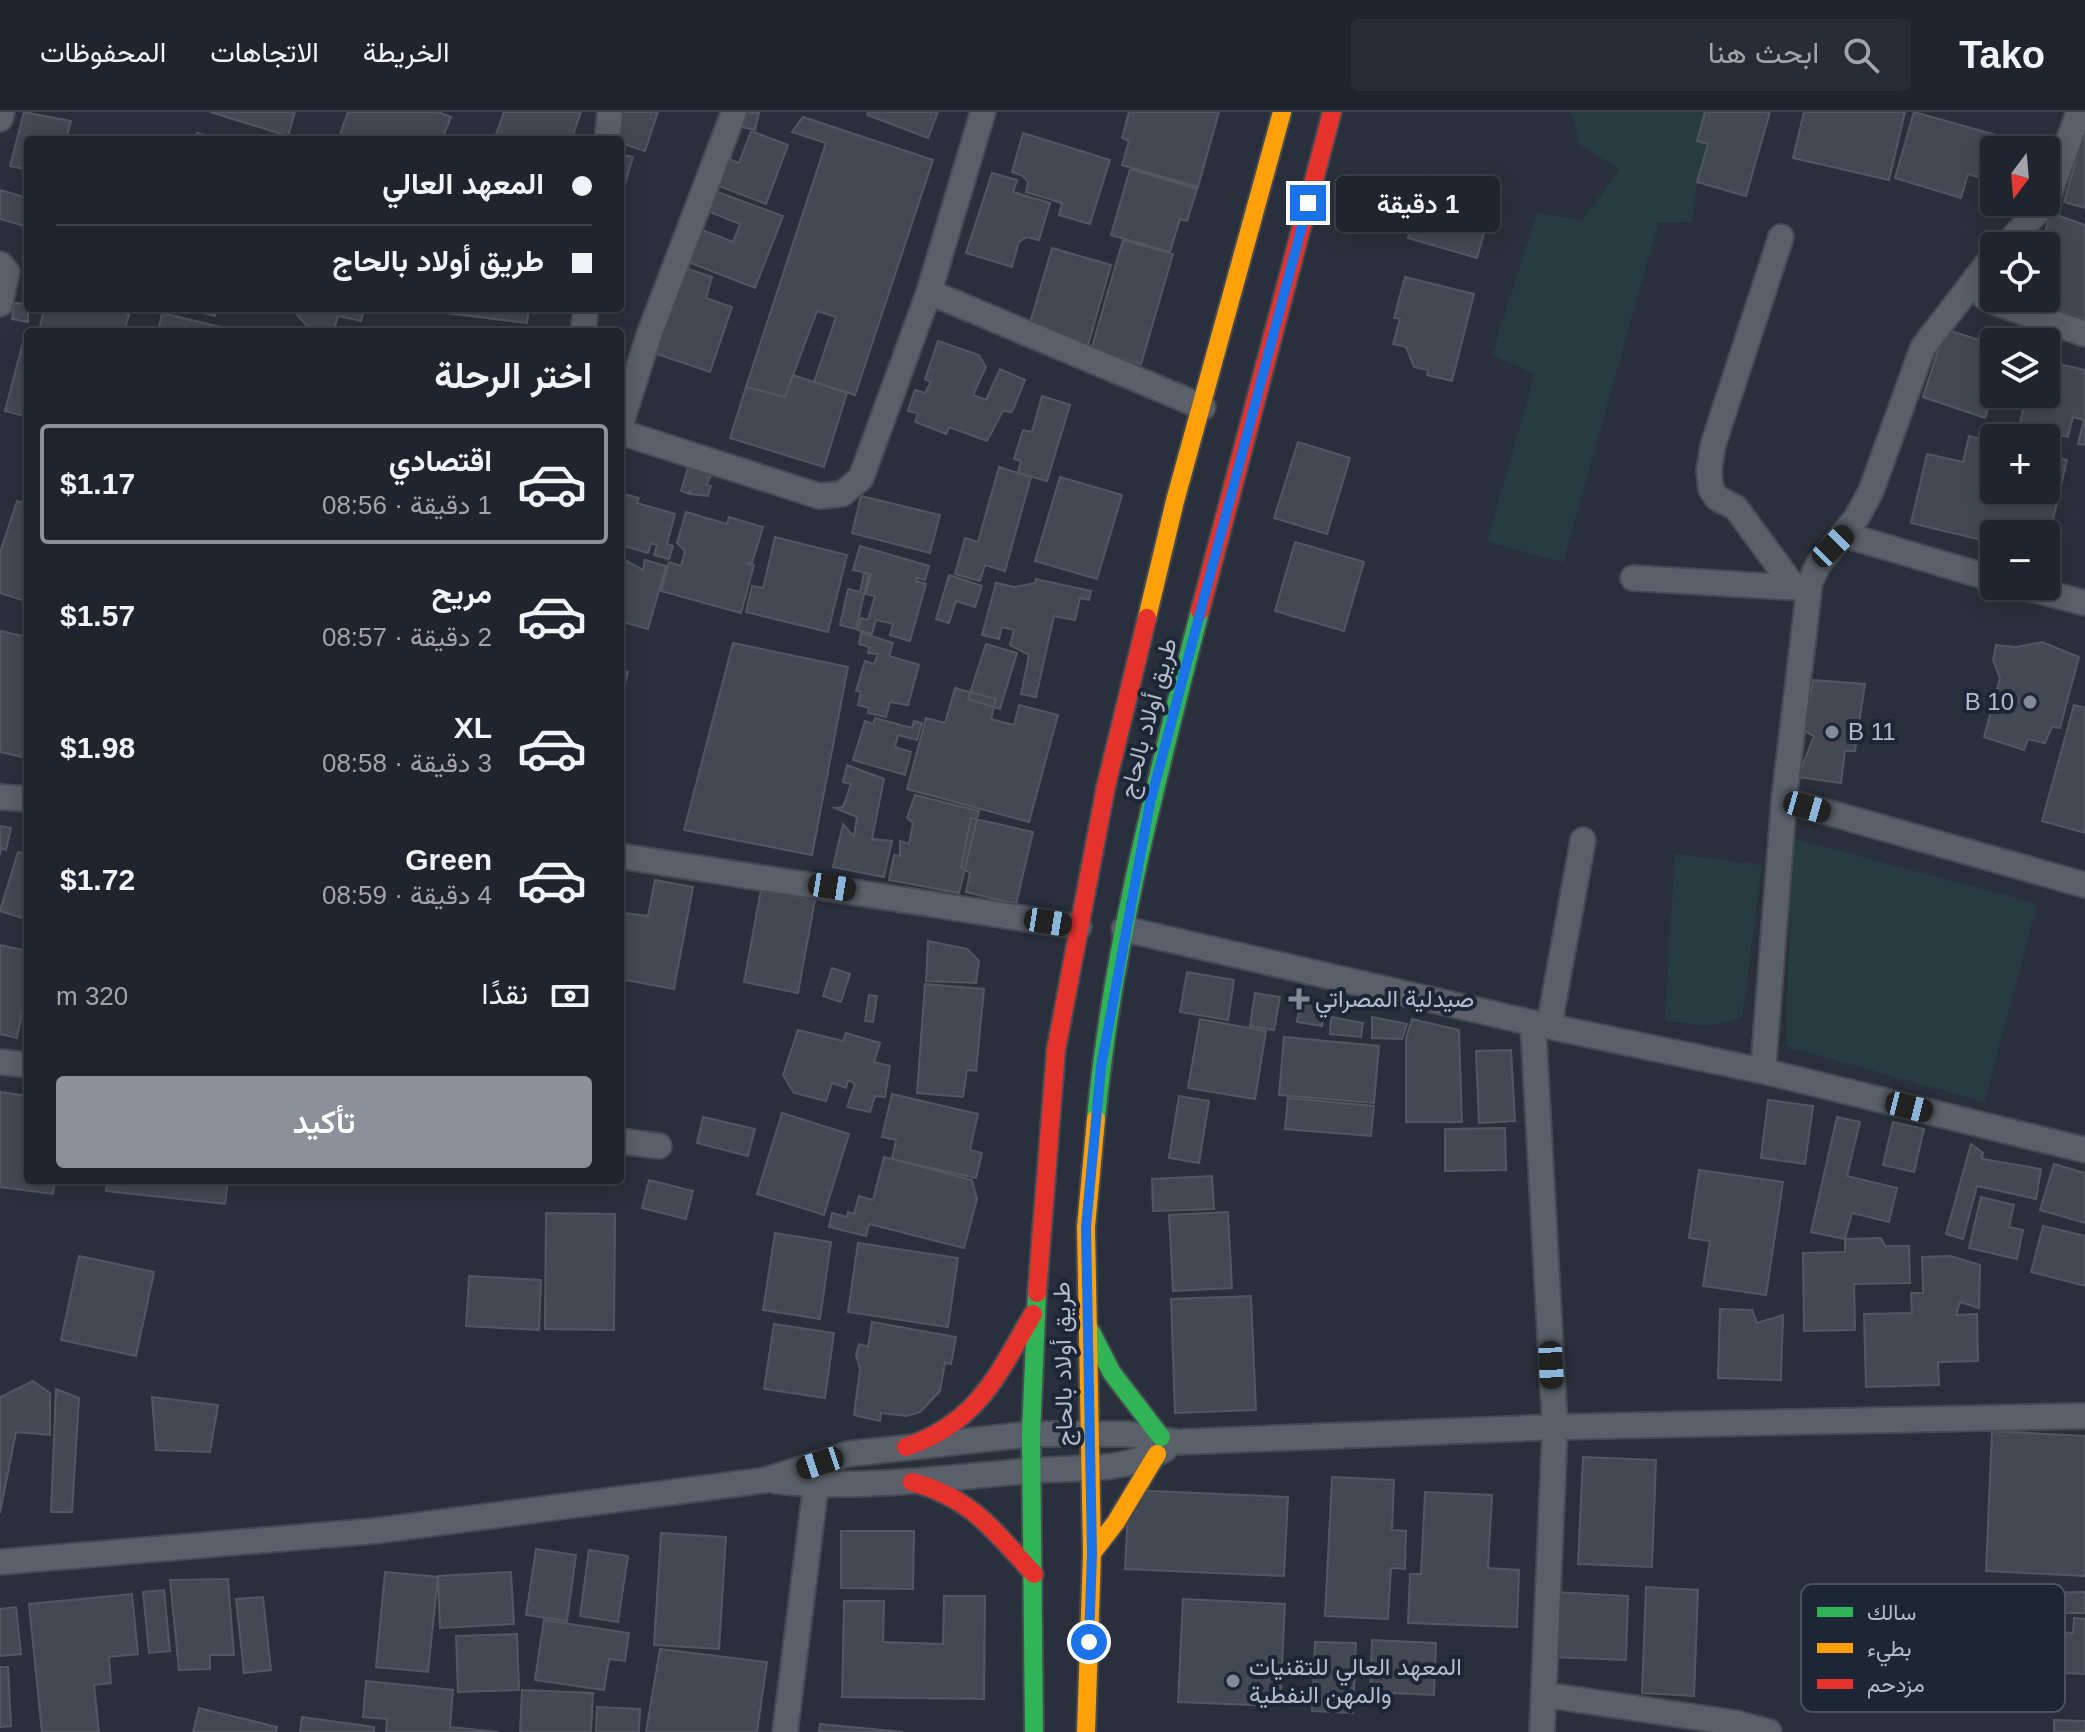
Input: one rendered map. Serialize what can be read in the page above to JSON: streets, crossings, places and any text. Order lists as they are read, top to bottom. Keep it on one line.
{"streets":{"main road":["طريق أولاد بالحاج"]},"places":{"other":["B 10","B 11","المعهد العالي للتقنيات والمهن النفطية"],"health":["صيدلية المصراتي"]},"legend":["سالك","بطيء","مزدحم"],"north":"bottom","page":{"header":"Tako","search":"ابحث هنا","nav":["الخريطة","الاتجاهات","المحفوظات"],"map_buttons":["+","−"],"banner":["المعهد العالي","طريق أولاد بالحاج"],"bubble":"1 دقيقة","heading":"اختر الرحلة","list":[{"name":"اقتصادي","note":"1 دقيقة · 08:56","value":"$1.17"},{"name":"مريح","note":"2 دقيقة · 08:57","value":"$1.57"},{"name":"XL","note":"3 دقيقة · 08:58","value":"$1.98"},{"name":"Green","note":"4 دقيقة · 08:59","value":"$1.72"}],"pay":["نقدًا","320 m"],"buttons":"تأكيد"}}
